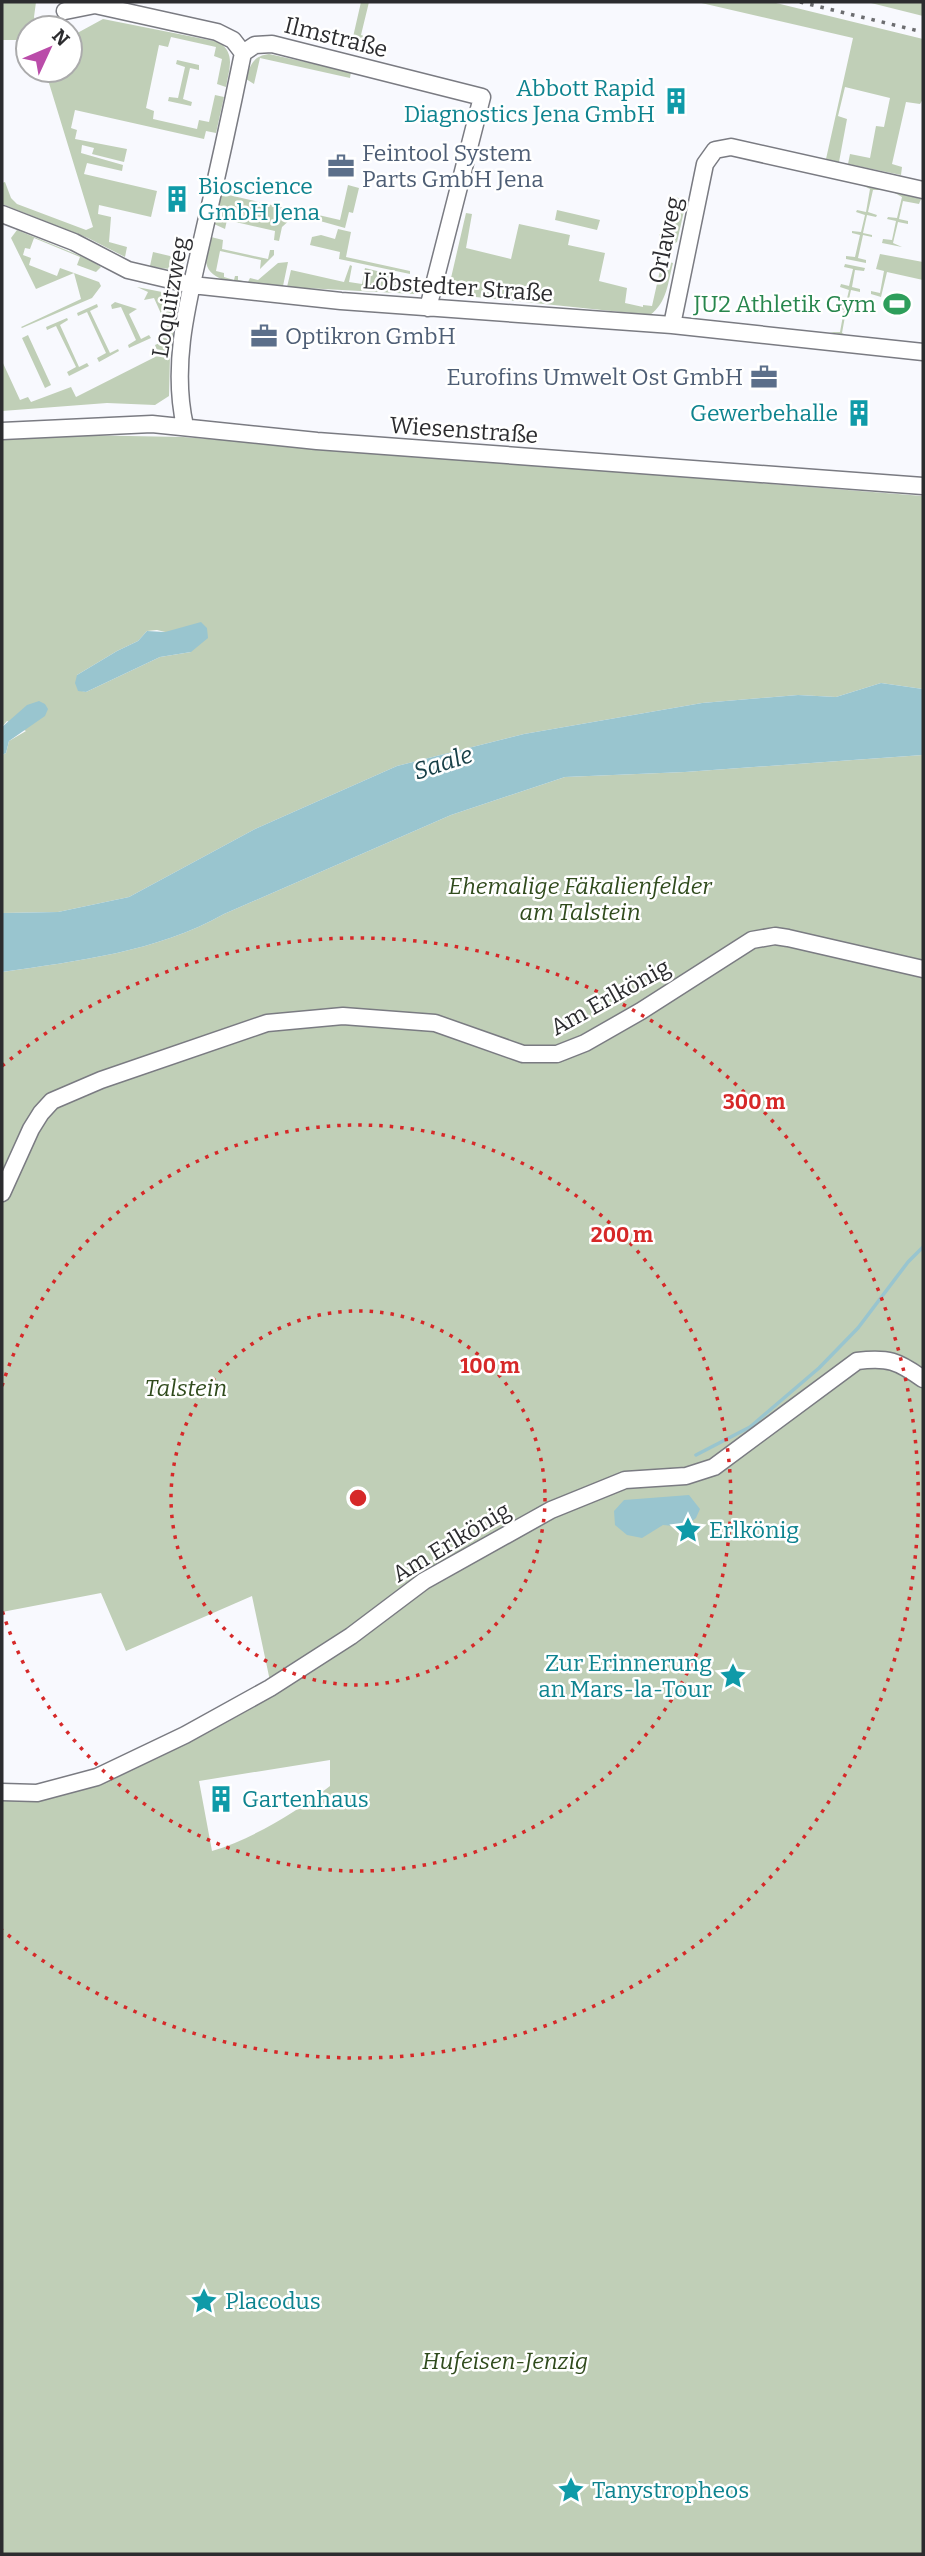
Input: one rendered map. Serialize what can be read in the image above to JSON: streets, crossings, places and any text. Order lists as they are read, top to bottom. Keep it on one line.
{"streets":{"street":["Ilmstraße","Orlaweg","Löbstedter Straße","Loquitzweg","Wiesenstraße","Am Erlkönig"]},"crossings":[["Ilmstraße","Löbstedter Straße"],["Ilmstraße","Loquitzweg"],["Orlaweg","Löbstedter Straße"],["Löbstedter Straße","Loquitzweg"],["Loquitzweg","Wiesenstraße"]],"water":["Saale"],"parks":["Ehemalige Fäkalienfelder am Talstein","Talstein","Hufeisen-Jenzig"],"places":{"building":["Abbott Rapid Diagnostics Jena GmbH","Bioscience GmbH Jena","Gewerbehalle","Gartenhaus"],"office":["Feintool System Parts GmbH Jena","Optikron GmbH","Eurofins Umwelt Ost GmbH"],"sports":["JU2 Athletik Gym"],"place":["Erlkönig","Zur Erinnerung an Mars-la-Tour","Placodus","Tanystropheos"]},"north":"top right","rings":["300 m","200 m","100 m"]}
